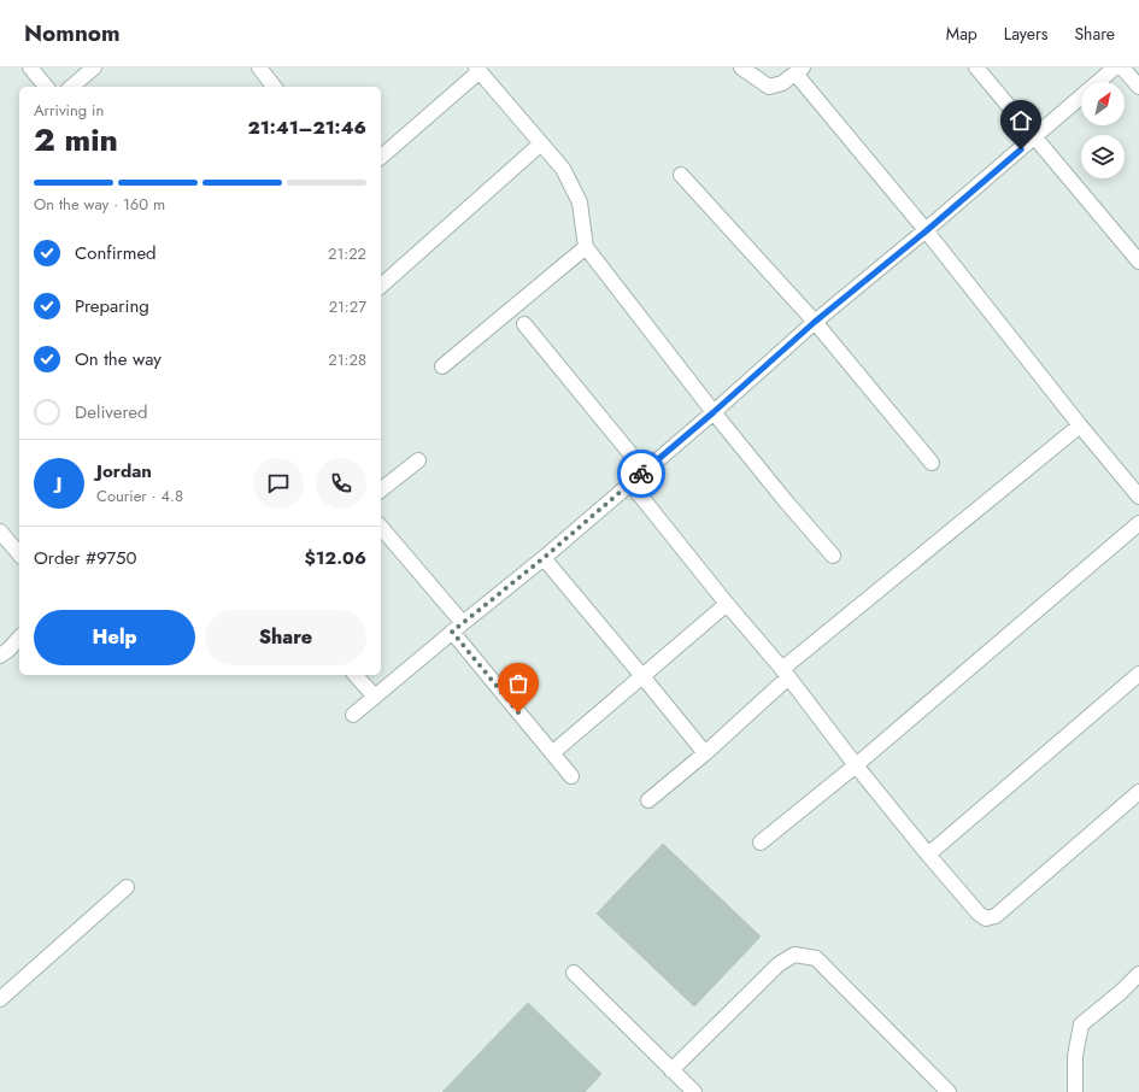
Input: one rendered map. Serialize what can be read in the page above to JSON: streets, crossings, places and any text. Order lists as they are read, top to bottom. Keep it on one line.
{"north":"top right","page":{"header":"Nomnom","nav":["Map","Layers","Share"],"heading":["2 min","Arriving in","21:41–21:46"],"panel":["Jordan","Courier · 4.8","Order #9750","$12.06"],"bar":"On the way · 160 m","list":[["Confirmed","21:22"],["Preparing","21:27"],["On the way","21:28"],"Delivered"],"round":"J","buttons":["Help","Share"]}}
